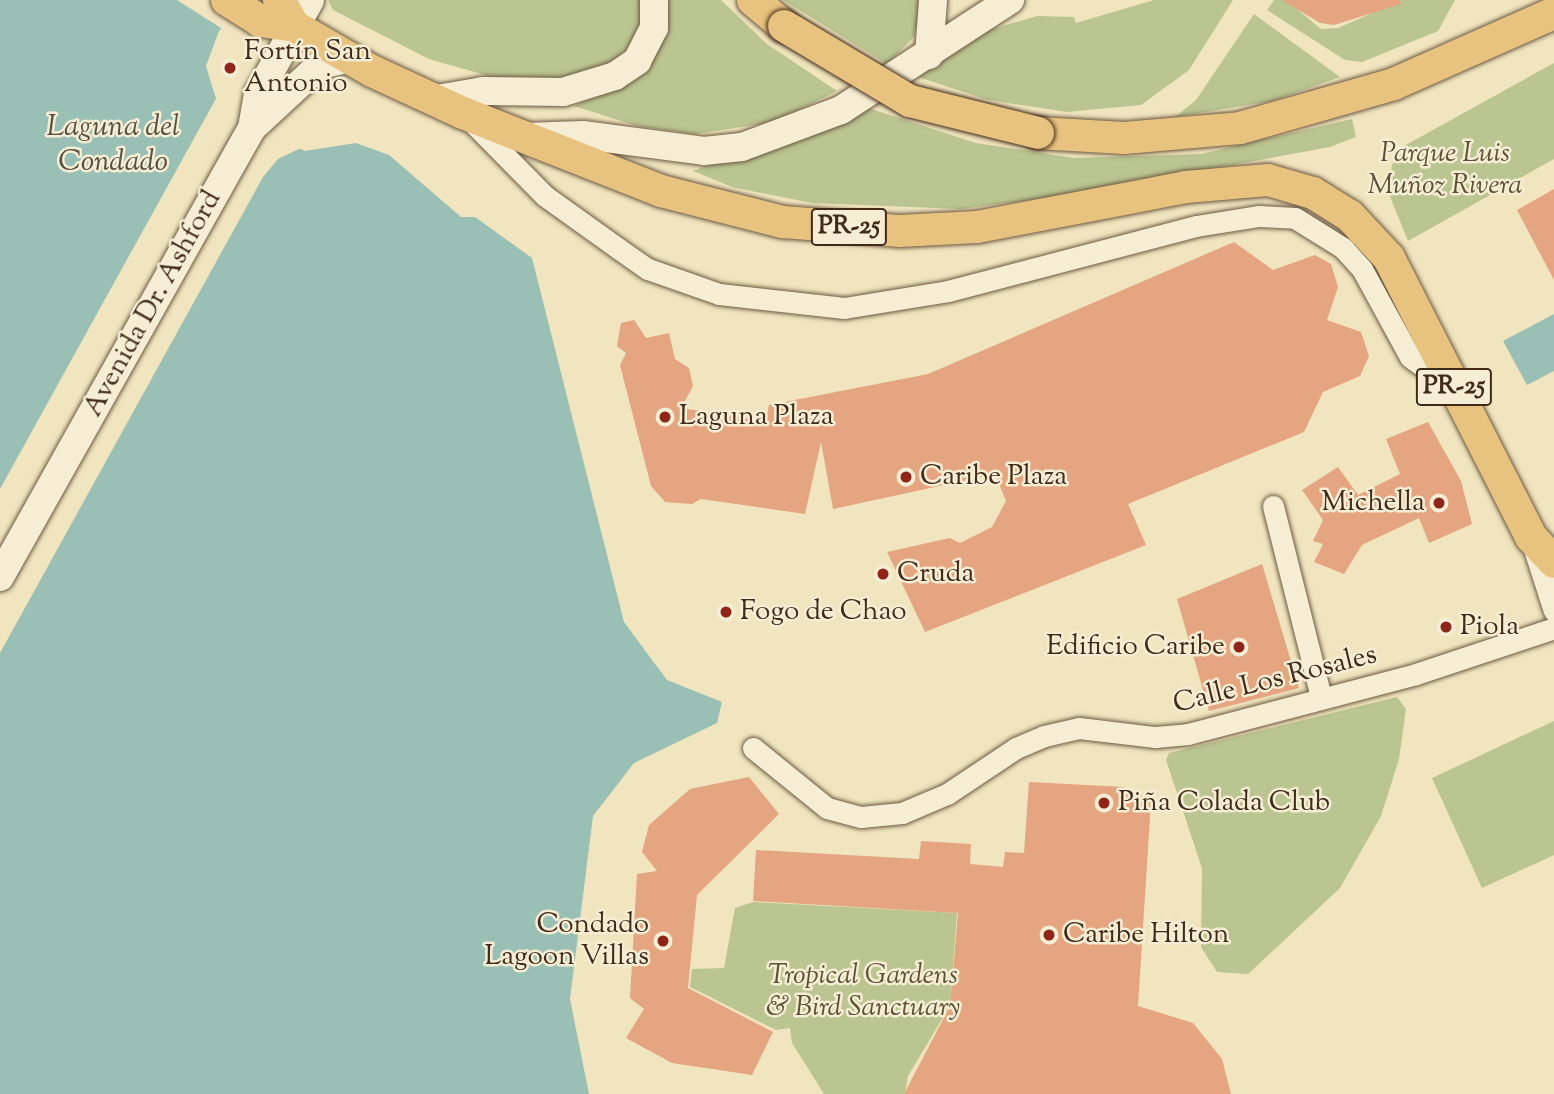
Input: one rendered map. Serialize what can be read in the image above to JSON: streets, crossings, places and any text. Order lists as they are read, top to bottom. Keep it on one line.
{"streets":{"main road":["PR-25"],"street":["Avenida Dr. Ashford","Calle Los Rosales"]},"water":["Laguna del Condado"],"parks":["Parque Luis Muñoz Rivera","Tropical Gardens & Bird Sanctuary"],"places":["Fortín San Antonio","Laguna Plaza","Caribe Plaza","Michella","Cruda","Fogo de Chao","Piola","Edificio Caribe","Piña Colada Club","Caribe Hilton","Condado Lagoon Villas"]}
